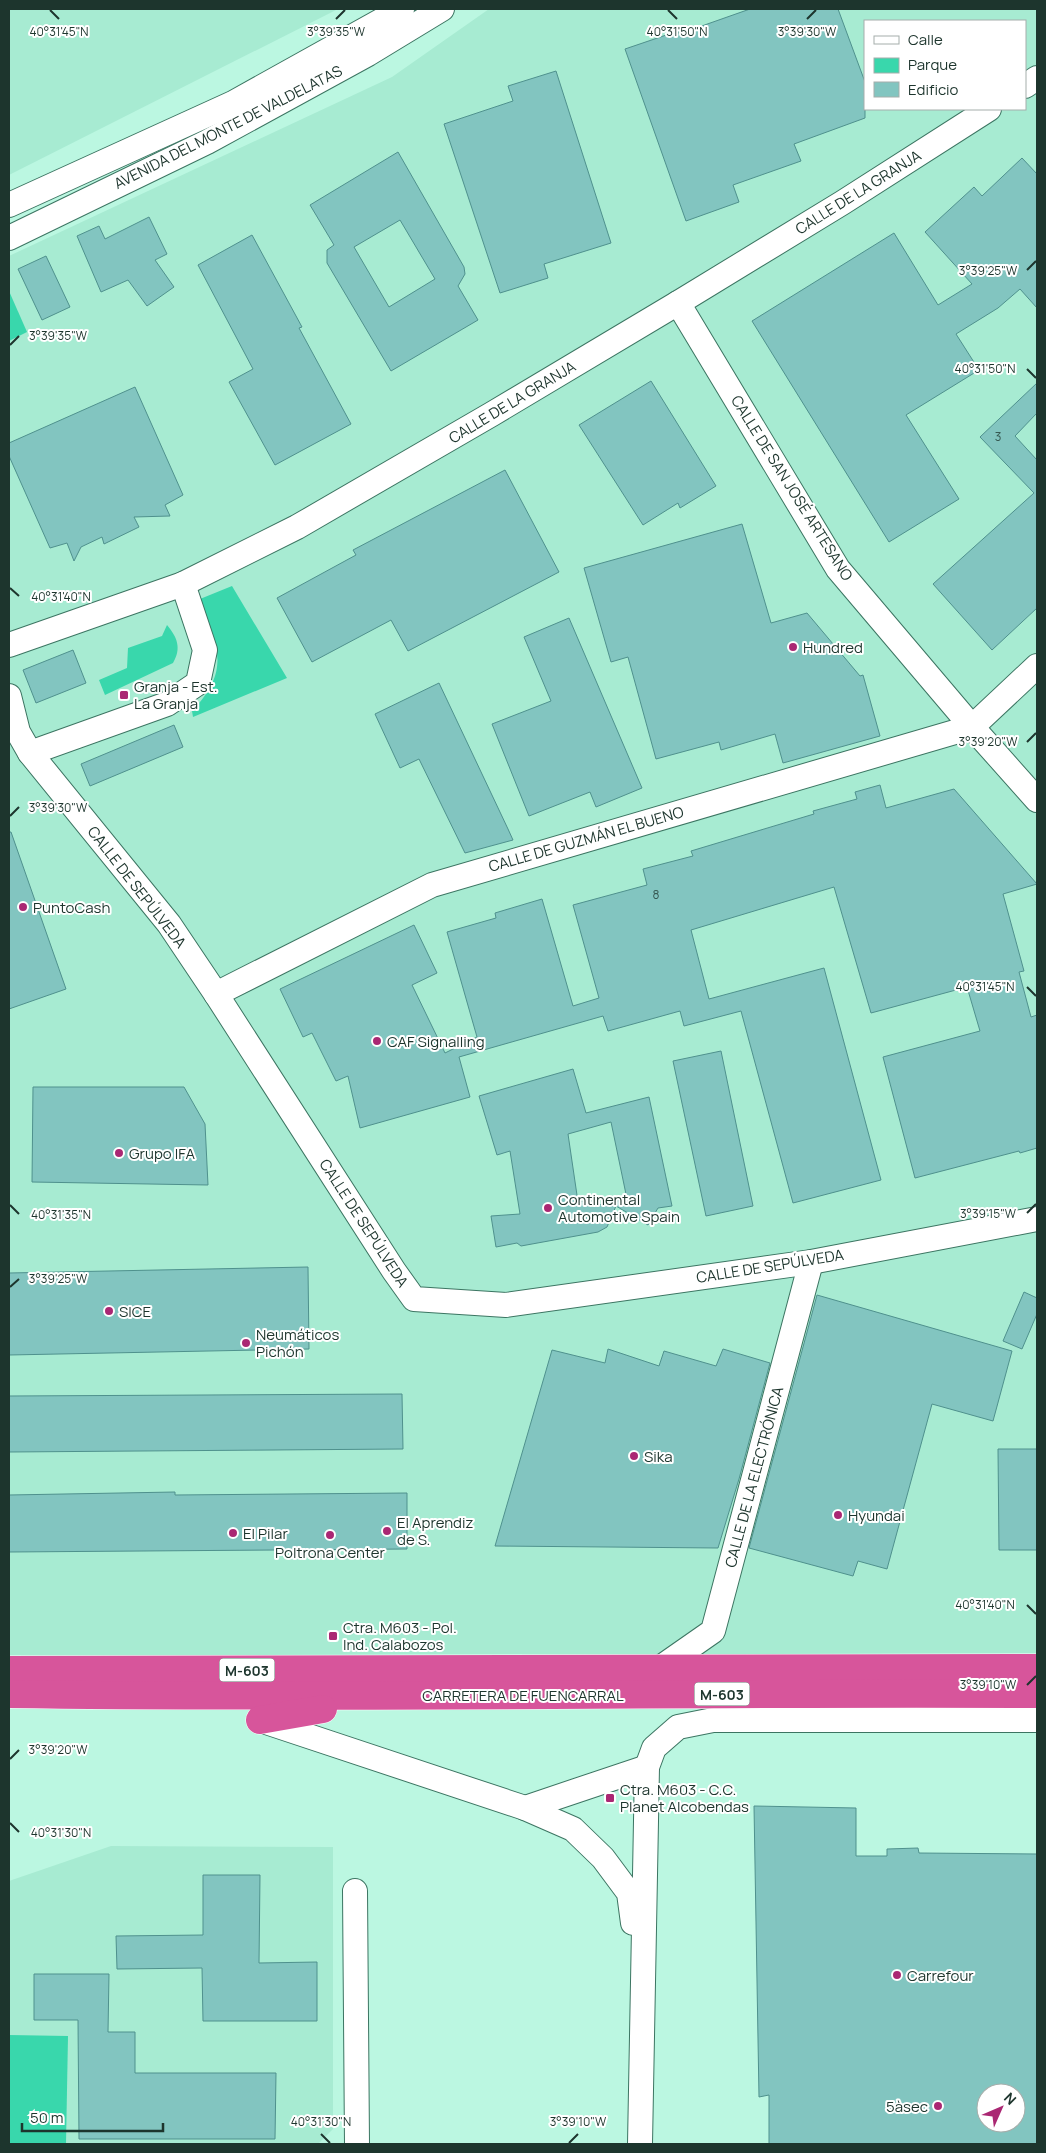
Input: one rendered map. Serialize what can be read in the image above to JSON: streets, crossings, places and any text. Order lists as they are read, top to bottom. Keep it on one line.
{"streets":{"highway":["M-603","CARRETERA DE FUENCARRAL"],"street":["AVENIDA DEL MONTE DE VALDELATAS","CALLE DE LA GRANJA","CALLE DE SAN JOSÉ ARTESANO","CALLE DE GUZMÁN EL BUENO","CALLE DE SEPÚLVEDA","CALLE DE LA ELECTRÓNICA"]},"crossings":[["CALLE DE LA GRANJA","CALLE DE SAN JOSÉ ARTESANO"],["CALLE DE SAN JOSÉ ARTESANO","CALLE DE GUZMÁN EL BUENO"],["CALLE DE GUZMÁN EL BUENO","CALLE DE SEPÚLVEDA"],["CALLE DE SEPÚLVEDA","CALLE DE LA ELECTRÓNICA"],["CALLE DE LA ELECTRÓNICA","CARRETERA DE FUENCARRAL"]],"places":{"other":["Hundred","PuntoCash","CAF Signalling","Grupo IFA","Continental Automotive Spain","SICE","Neumáticos Pichón","Sika","Hyundai","El Aprendiz de S.","El Pilar","Poltrona Center","Carrefour","5àsec"],"transit":["Granja - Est. La Granja","Ctra. M603 - Pol. Ind. Calabozos","Ctra. M603 - C.C. Planet Alcobendas"]},"house_numbers":["3","8"],"legend":["Calle","Parque","Edificio"],"scale_bar":"50 m","north":"top right","coordinates":["40°31'45\"N","3°39'35\"W","40°31'50\"N","3°39'30\"W","3°39'25\"W","40°31'40\"N","3°39'20\"W","3°39'15\"W","40°31'35\"N","3°39'10\"W","40°31'30\"N"]}
